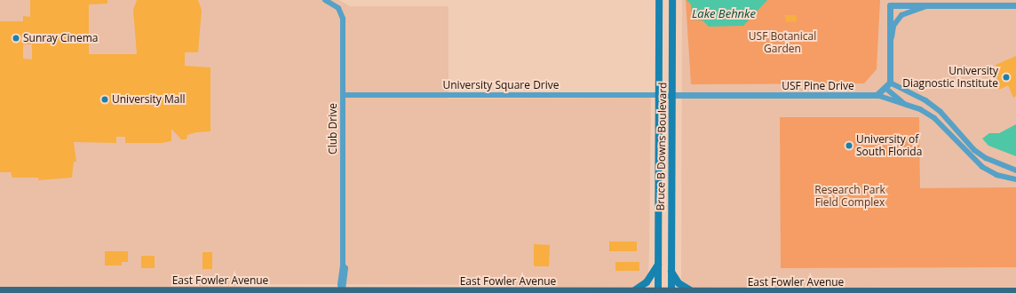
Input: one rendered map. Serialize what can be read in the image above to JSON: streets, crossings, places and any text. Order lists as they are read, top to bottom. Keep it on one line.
{"streets":{"main road":["Bruce B Downs Boulevard","East Fowler Avenue"],"street":["University Square Drive","USF Pine Drive","Club Drive"]},"crossings":[["University Square Drive","USF Pine Drive"],["University Square Drive","Club Drive"],["University Square Drive","Bruce B Downs Boulevard"],["USF Pine Drive","Bruce B Downs Boulevard"],["Club Drive","East Fowler Avenue"],["Bruce B Downs Boulevard","East Fowler Avenue"]],"water":["Lake Behnke"],"parks":["USF Botanical Garden","Research Park Field Complex"],"places":["Sunray Cinema","University Diagnostic Institute","University Mall","University of South Florida"]}
